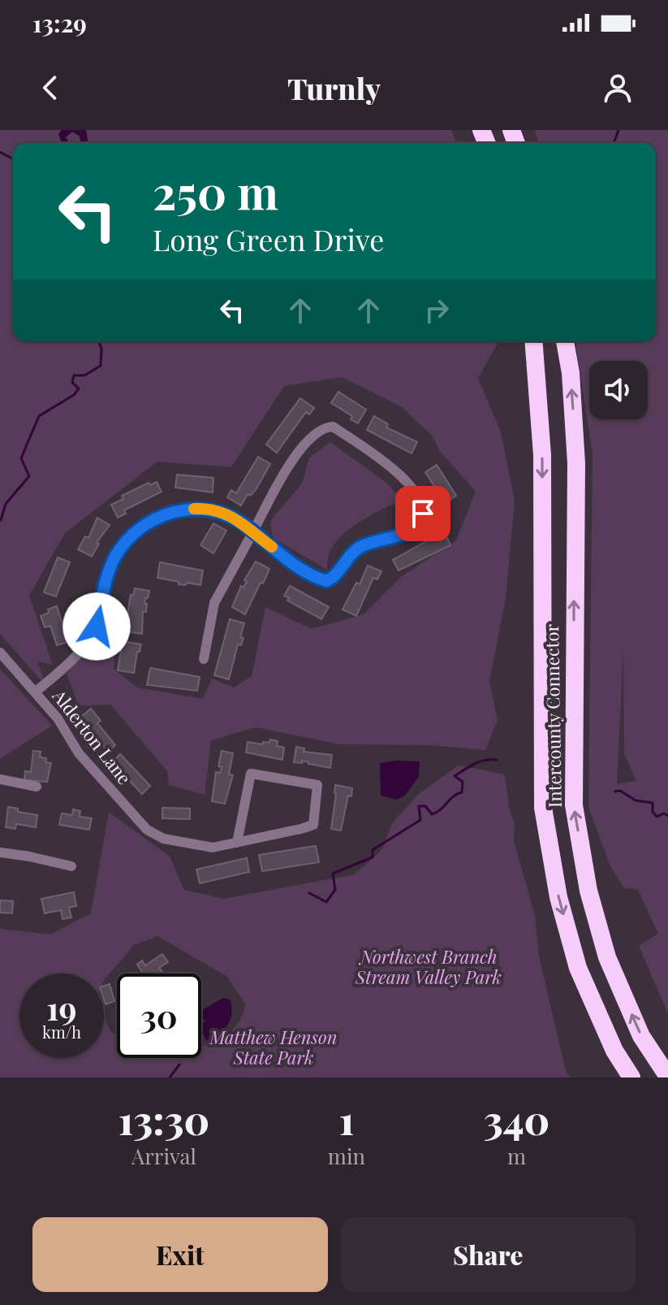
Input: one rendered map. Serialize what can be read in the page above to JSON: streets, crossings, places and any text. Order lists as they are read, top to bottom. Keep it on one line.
{"streets":{"highway":["Intercounty Connector"],"street":["Alderton Lane"]},"parks":["Northwest Branch Stream Valley Park","Matthew Henson State Park"],"page":{"status":"13:29","header":"Turnly","turn":["250 m","Long Green Drive"],"speed":"19 km/h","limit":"30","eta":["13:30","Arrival","1","min","340","m"],"buttons":["Exit","Share"]}}
